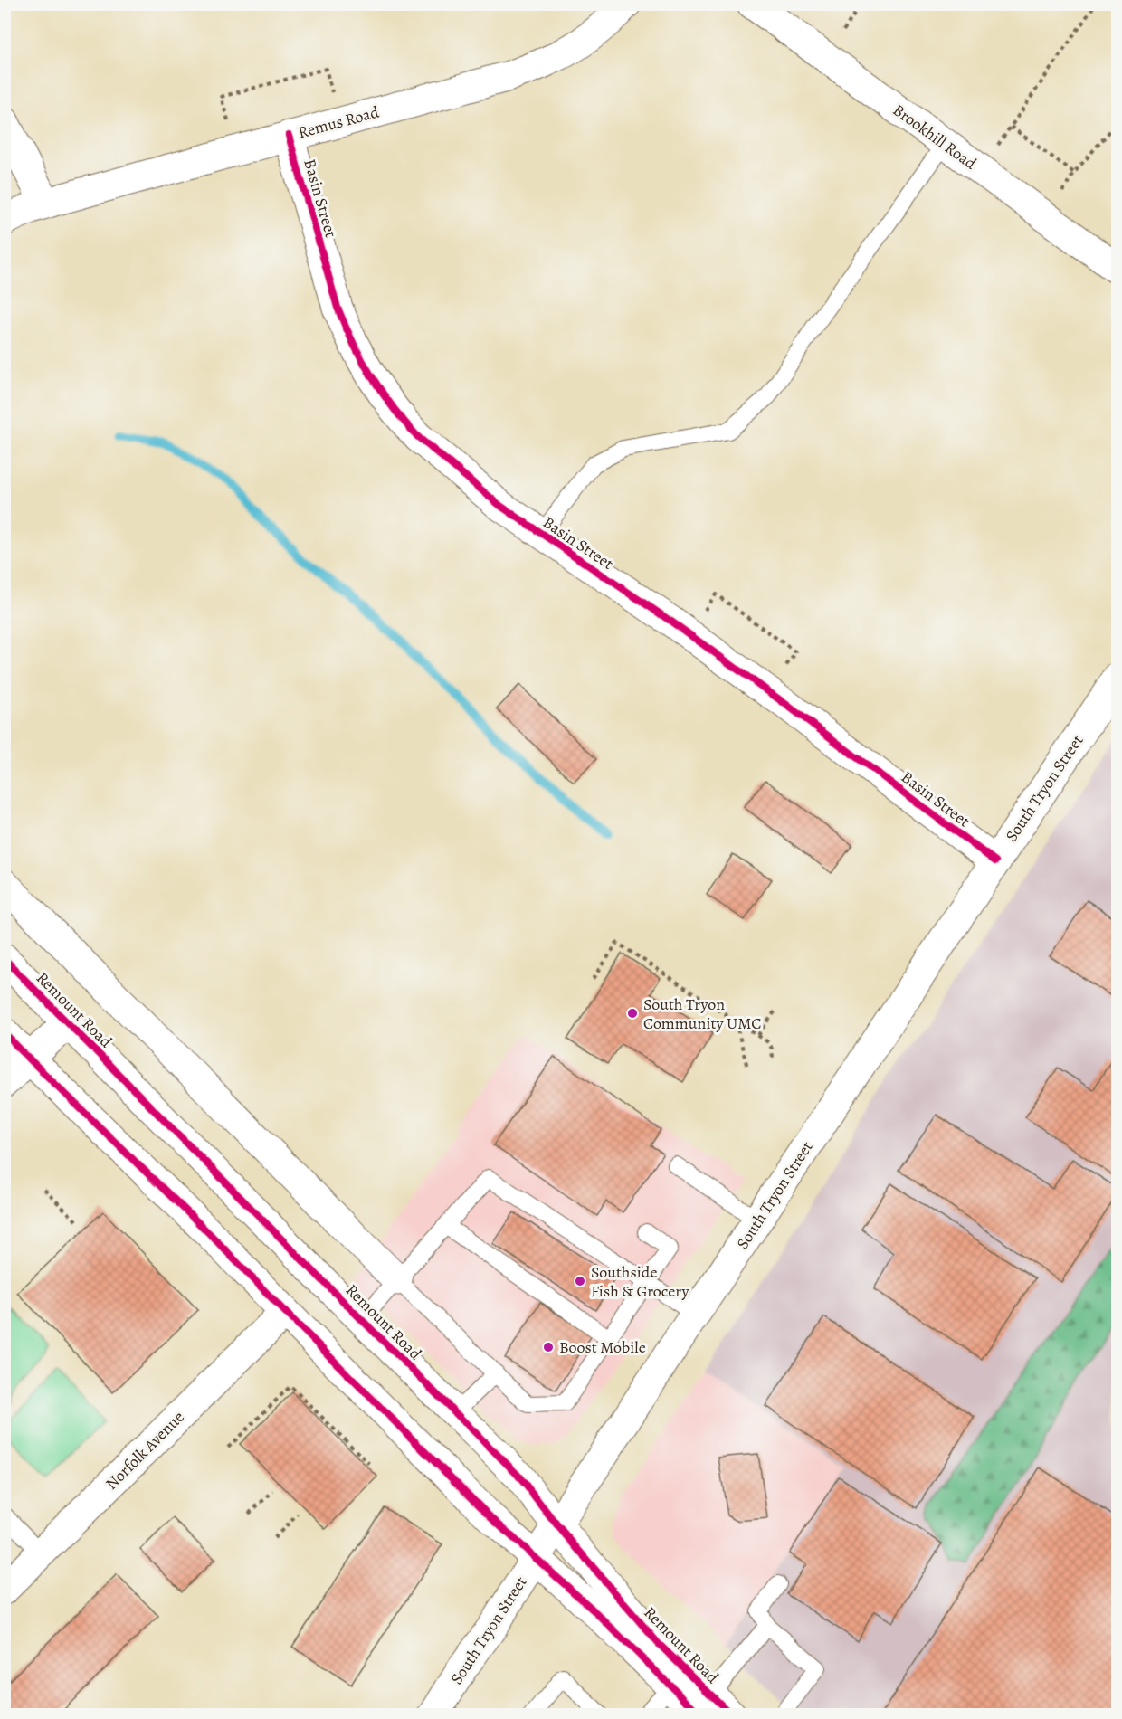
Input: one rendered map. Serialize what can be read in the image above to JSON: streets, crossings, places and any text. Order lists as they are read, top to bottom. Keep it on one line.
{"streets":{"street":["Remus Road","Brookhill Road","Basin Street","South Tryon Street","Remount Road","Norfolk Avenue"]},"crossings":[["Remus Road","Basin Street"],["Basin Street","South Tryon Street"],["South Tryon Street","Remount Road"],["Remount Road","Norfolk Avenue"]],"places":["South Tryon Community UMC","Southside Fish & Grocery","Boost Mobile"]}
